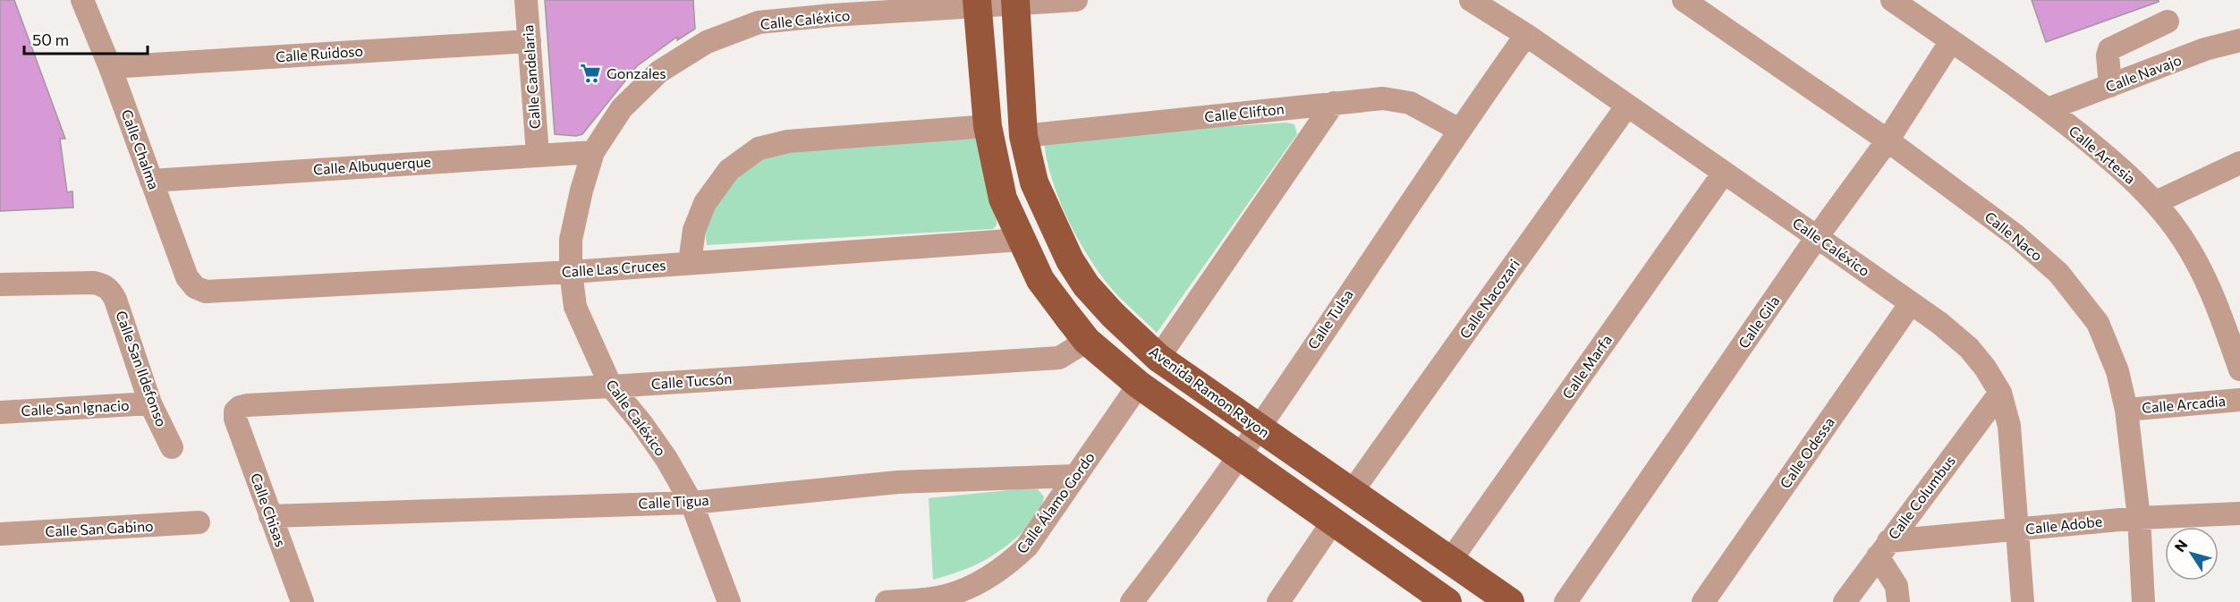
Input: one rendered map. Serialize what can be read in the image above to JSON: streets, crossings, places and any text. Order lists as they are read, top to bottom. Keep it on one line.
{"streets":{"main road":["Avenida Ramon Rayon"],"street":["Calle Caléxico","Calle Ruidoso","Calle Navajo","Calle Candelaria","Calle Clifton","Calle Chalma","Calle Artesia","Calle Albuquerque","Calle Naco","Calle Las Cruces","Calle Nacozari","Calle Tulsa","Calle Gila","Calle Marfa","Calle San Ildefonso","Calle Tucsón","Calle Arcadia","Calle San Ignacio","Calle Odessa","Calle Columbus","Calle Tigua","Calle Álamo Gordo","Calle Chisas","Calle Adobe","Calle San Gabino"]},"crossings":[["Calle Caléxico","Calle Albuquerque"],["Calle Caléxico","Calle Las Cruces"],["Calle Caléxico","Calle Nacozari"],["Calle Caléxico","Calle Tulsa"],["Calle Caléxico","Calle Gila"],["Calle Caléxico","Calle Marfa"],["Calle Caléxico","Calle Tucsón"],["Calle Caléxico","Avenida Ramon Rayon"],["Calle Caléxico","Calle Odessa"],["Calle Caléxico","Calle Columbus"],["Calle Caléxico","Calle Tigua"],["Calle Caléxico","Calle Adobe"],["Calle Ruidoso","Calle Candelaria"],["Calle Ruidoso","Calle Chalma"],["Calle Navajo","Calle Artesia"],["Calle Candelaria","Calle Albuquerque"],["Calle Clifton","Calle Tulsa"],["Calle Clifton","Avenida Ramon Rayon"],["Calle Chalma","Calle Albuquerque"],["Calle Chalma","Calle Las Cruces"],["Calle Artesia","Calle Gila"],["Calle Naco","Calle Gila"],["Calle Naco","Calle Arcadia"],["Calle Naco","Calle Adobe"],["Calle Nacozari","Avenida Ramon Rayon"],["Calle Tulsa","Avenida Ramon Rayon"],["Calle Marfa","Avenida Ramon Rayon"],["Calle San Ildefonso","Calle San Ignacio"],["Calle Tucsón","Calle Chisas"],["Calle Columbus","Calle Adobe"],["Calle Tigua","Calle Álamo Gordo"],["Calle Tigua","Calle Chisas"]],"places":{"supermarket":["Gonzales"]},"scale_bar":"50 m","north":"top left"}
